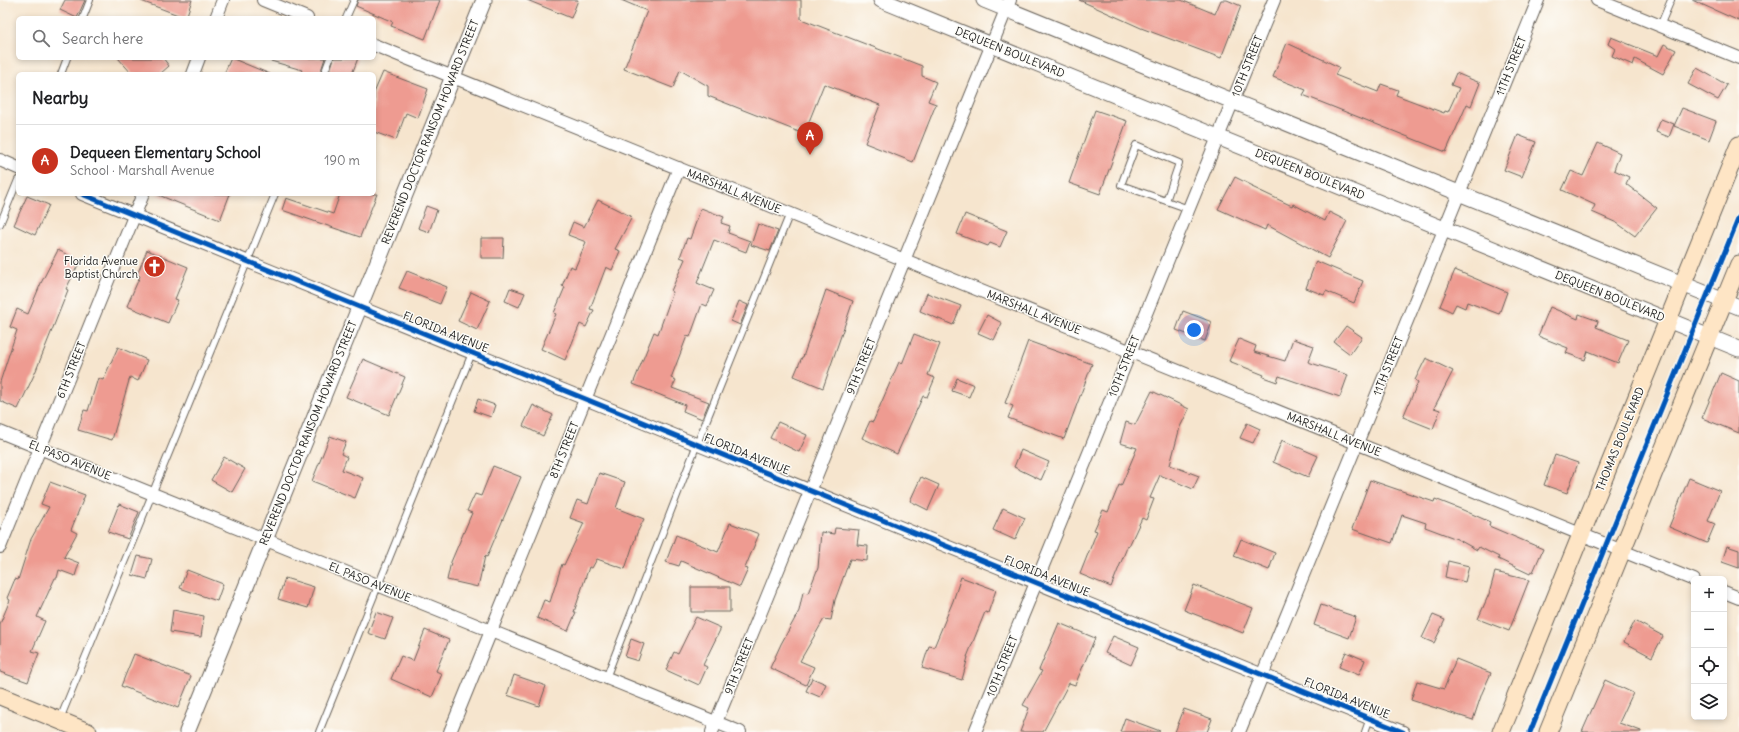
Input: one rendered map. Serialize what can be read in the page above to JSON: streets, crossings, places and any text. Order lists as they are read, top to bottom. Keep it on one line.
{"streets":{"main road":["THOMAS BOULEVARD"],"street":["DEQUEEN BOULEVARD","10TH STREET","11TH STREET","REVEREND DOCTOR RANSOM HOWARD STREET","MARSHALL AVENUE","FLORIDA AVENUE","9TH STREET","6TH STREET","8TH STREET","EL PASO AVENUE"]},"crossings":[["DEQUEEN BOULEVARD","10TH STREET"],["DEQUEEN BOULEVARD","11TH STREET"],["DEQUEEN BOULEVARD","9TH STREET"],["DEQUEEN BOULEVARD","THOMAS BOULEVARD"],["10TH STREET","MARSHALL AVENUE"],["10TH STREET","FLORIDA AVENUE"],["11TH STREET","MARSHALL AVENUE"],["11TH STREET","FLORIDA AVENUE"],["REVEREND DOCTOR RANSOM HOWARD STREET","MARSHALL AVENUE"],["REVEREND DOCTOR RANSOM HOWARD STREET","FLORIDA AVENUE"],["REVEREND DOCTOR RANSOM HOWARD STREET","EL PASO AVENUE"],["MARSHALL AVENUE","9TH STREET"],["MARSHALL AVENUE","THOMAS BOULEVARD"],["MARSHALL AVENUE","8TH STREET"],["FLORIDA AVENUE","9TH STREET"],["FLORIDA AVENUE","6TH STREET"],["FLORIDA AVENUE","8TH STREET"],["9TH STREET","EL PASO AVENUE"],["6TH STREET","EL PASO AVENUE"],["8TH STREET","EL PASO AVENUE"]],"places":{"church":["Florida Avenue Baptist Church"]},"page":{"search":"Search here","heading":"Nearby","pins":"A","list":[{"mark":"A","name":"Dequeen Elementary School","note":"School · Marshall Avenue","value":"190 m"}],"map_buttons":["+","−"]}}
